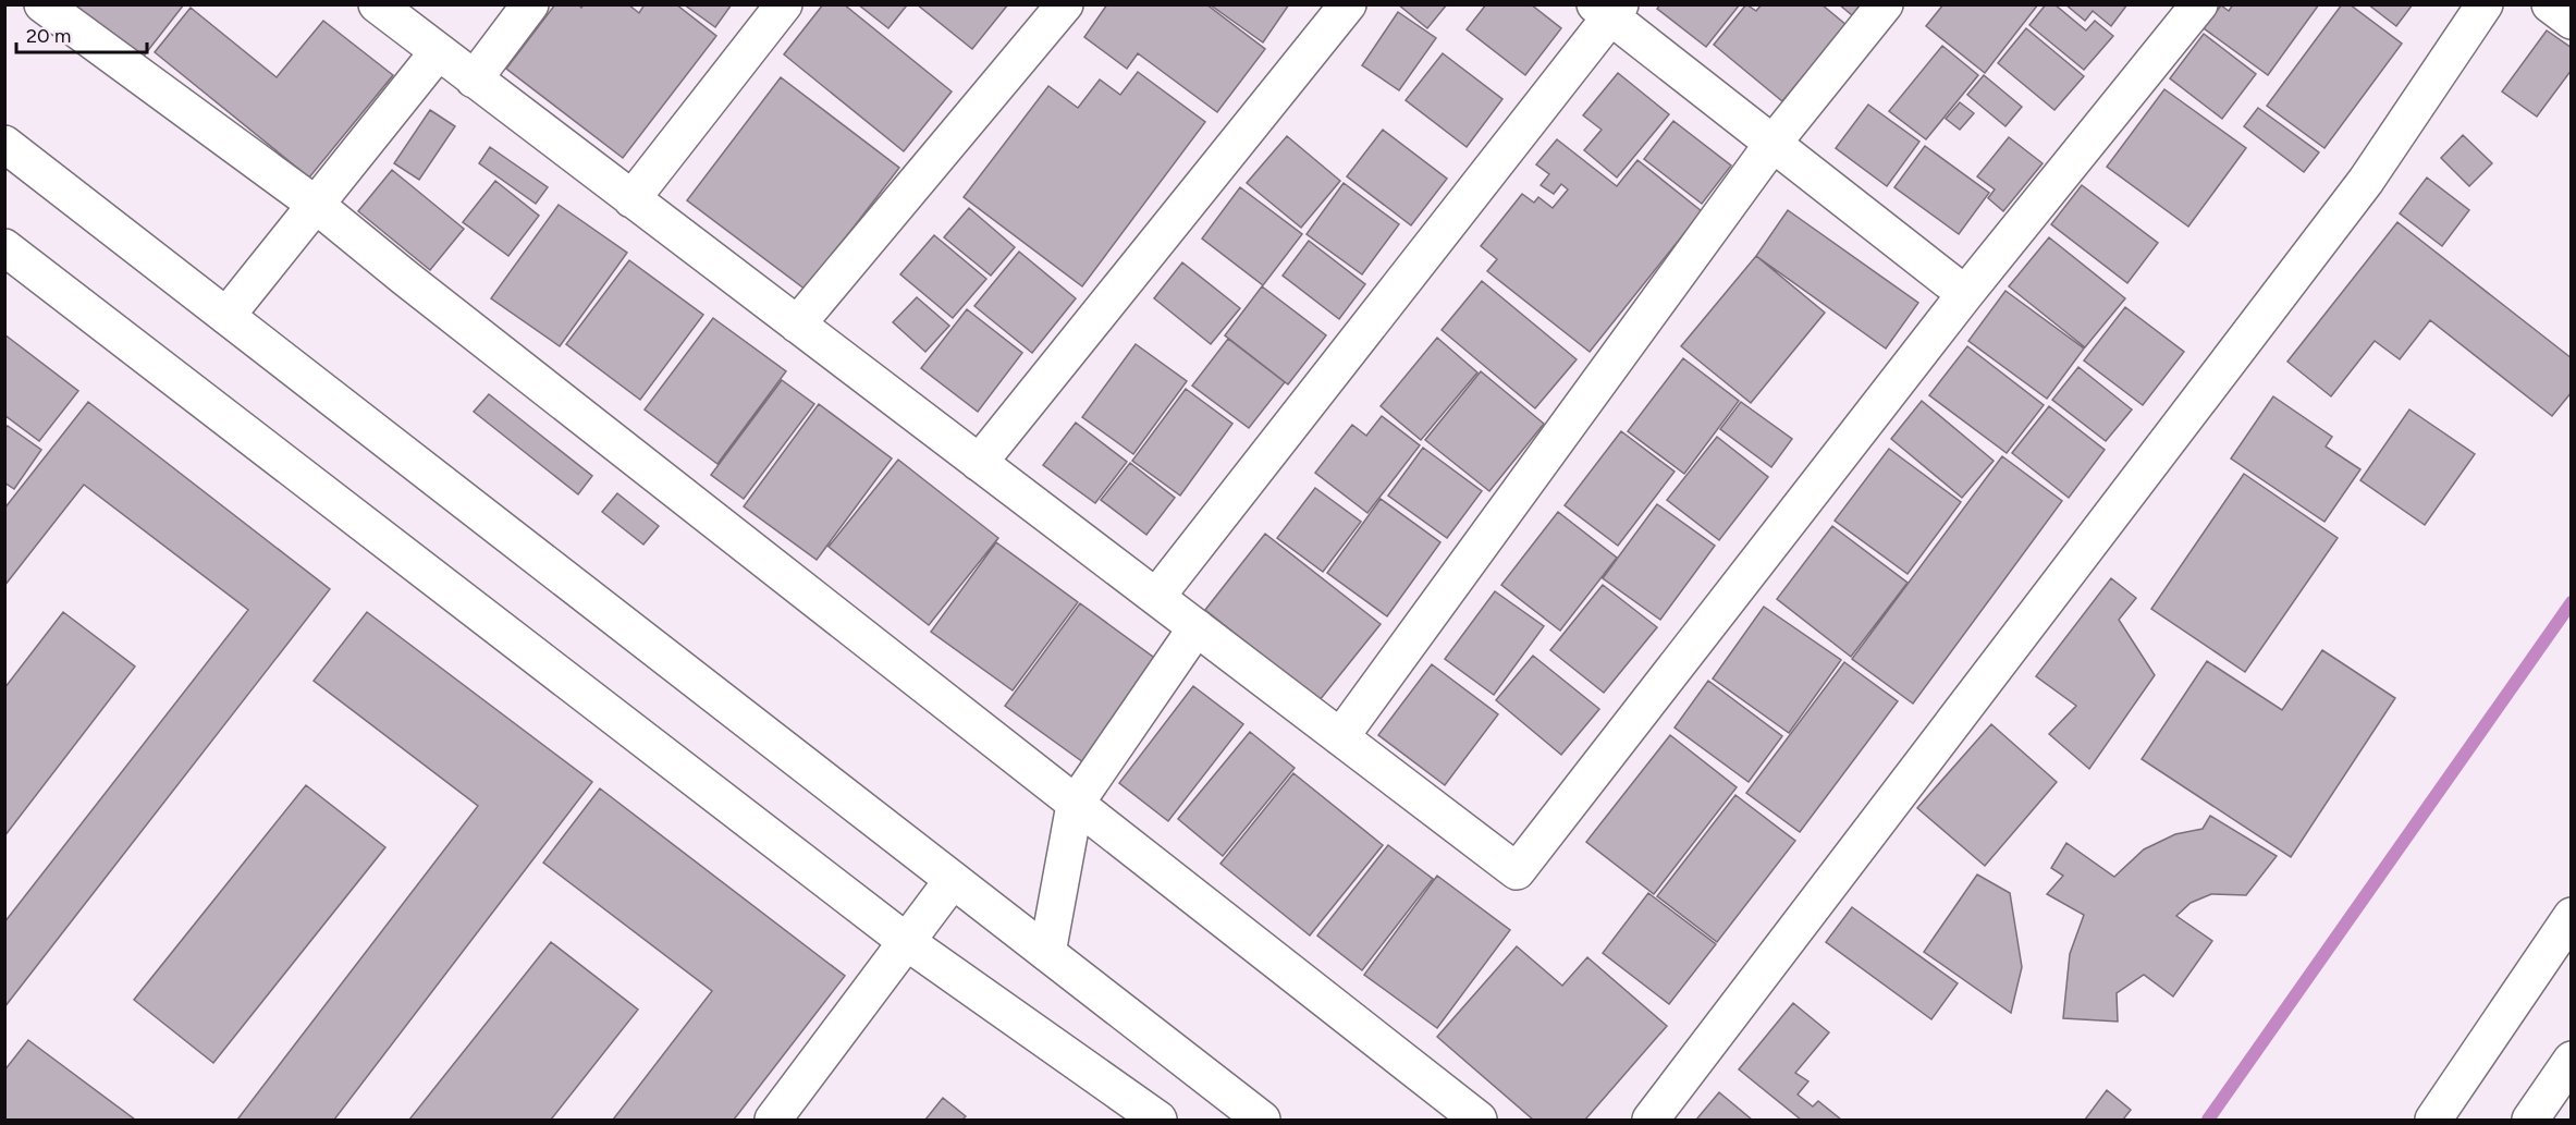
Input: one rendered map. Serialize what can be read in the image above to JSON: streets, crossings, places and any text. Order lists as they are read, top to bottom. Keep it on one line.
{"scale_bar":"20 m"}
